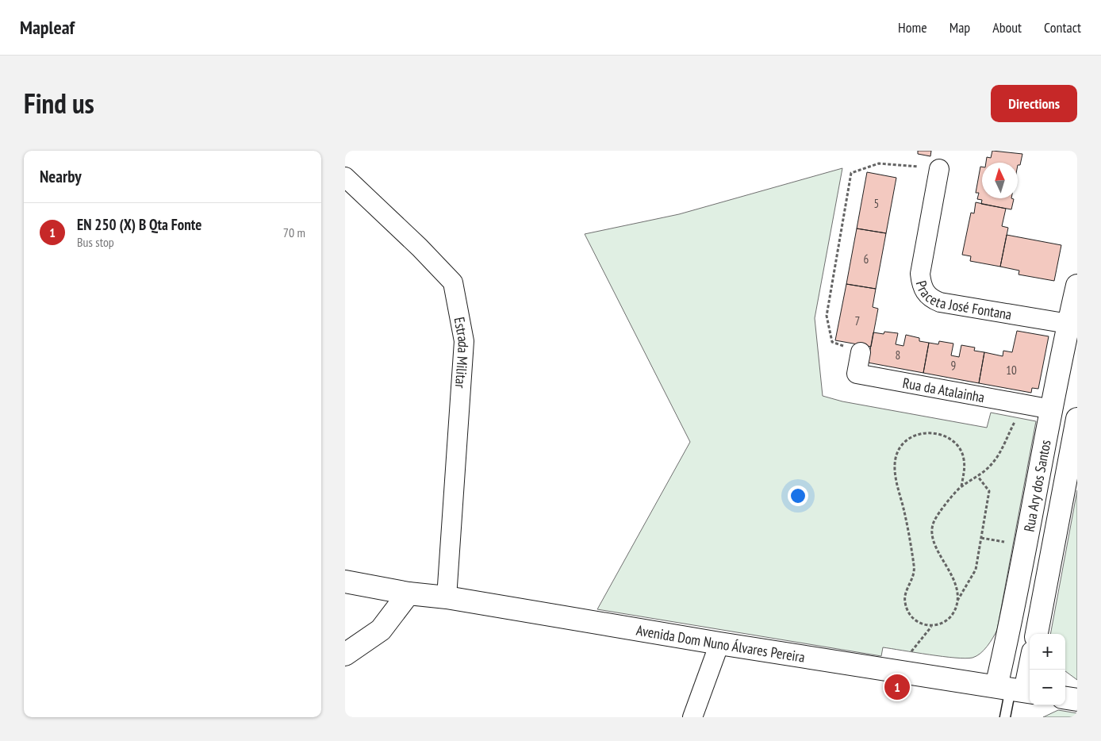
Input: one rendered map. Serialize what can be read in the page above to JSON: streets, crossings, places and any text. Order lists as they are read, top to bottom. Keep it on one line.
{"streets":{"street":["Praceta José Fontana","Estrada Militar","Rua da Atalainha","Rua Ary dos Santos","Avenida Dom Nuno Álvares Pereira"]},"crossings":[["Praceta José Fontana","Rua Ary dos Santos"],["Estrada Militar","Avenida Dom Nuno Álvares Pereira"],["Rua da Atalainha","Rua Ary dos Santos"],["Rua Ary dos Santos","Avenida Dom Nuno Álvares Pereira"]],"house_numbers":["5","6","7","8","9","10"],"north":"top","page":{"header":"Mapleaf","nav":["Home","Map","About","Contact"],"title":"Find us","buttons":"Directions","heading":"Nearby","list":[{"mark":"1","name":"EN 250 (X) B Qta Fonte","note":"Bus stop","value":"70 m"}],"map_buttons":["+","−"],"pins":"1"}}
